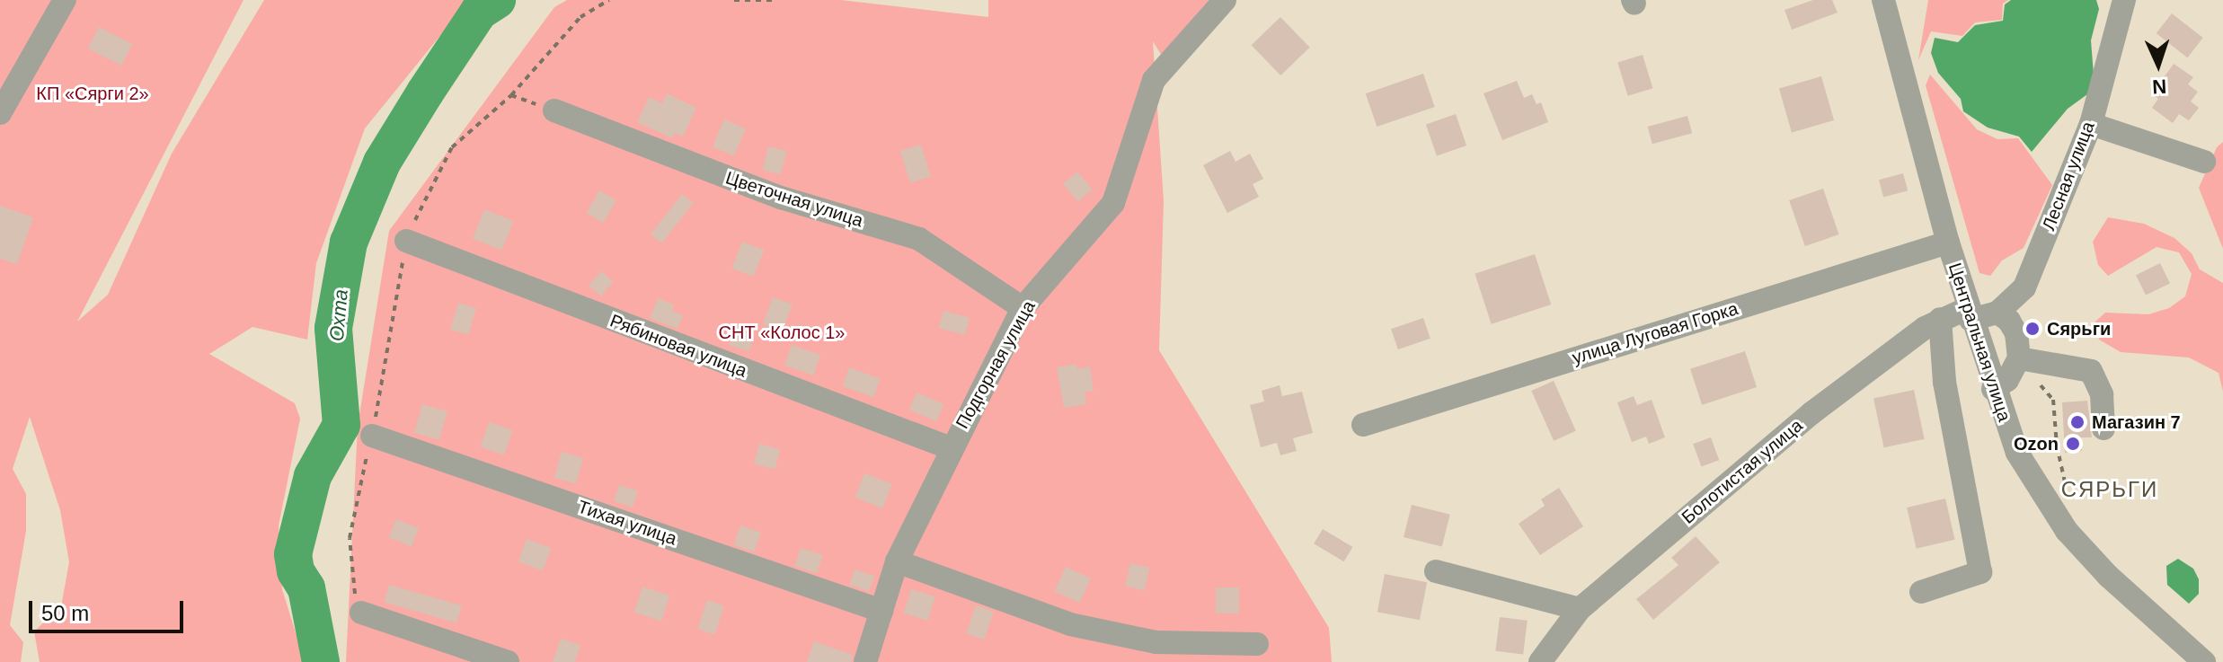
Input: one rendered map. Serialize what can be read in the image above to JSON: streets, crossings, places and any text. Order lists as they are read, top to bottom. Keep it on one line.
{"streets":{"street":["Лесная улица","Цветочная улица","улица Луговая Горка","Центральная улица","Рябиновая улица","Подгорная улица","Болотистая улица","Тихая улица"]},"crossings":[["Лесная улица","Центральная улица"],["Лесная улица","Болотистая улица"],["Цветочная улица","Подгорная улица"],["улица Луговая Горка","Центральная улица"],["Центральная улица","Болотистая улица"],["Рябиновая улица","Подгорная улица"],["Подгорная улица","Тихая улица"]],"districts":["СЯРЬГИ"],"water":["Охта"],"parks":["КП «Сярги 2»","СНТ «Колос 1»"],"places":["Сярьги","Магазин 7","Ozon"],"scale_bar":"50 m","north":"bottom"}
